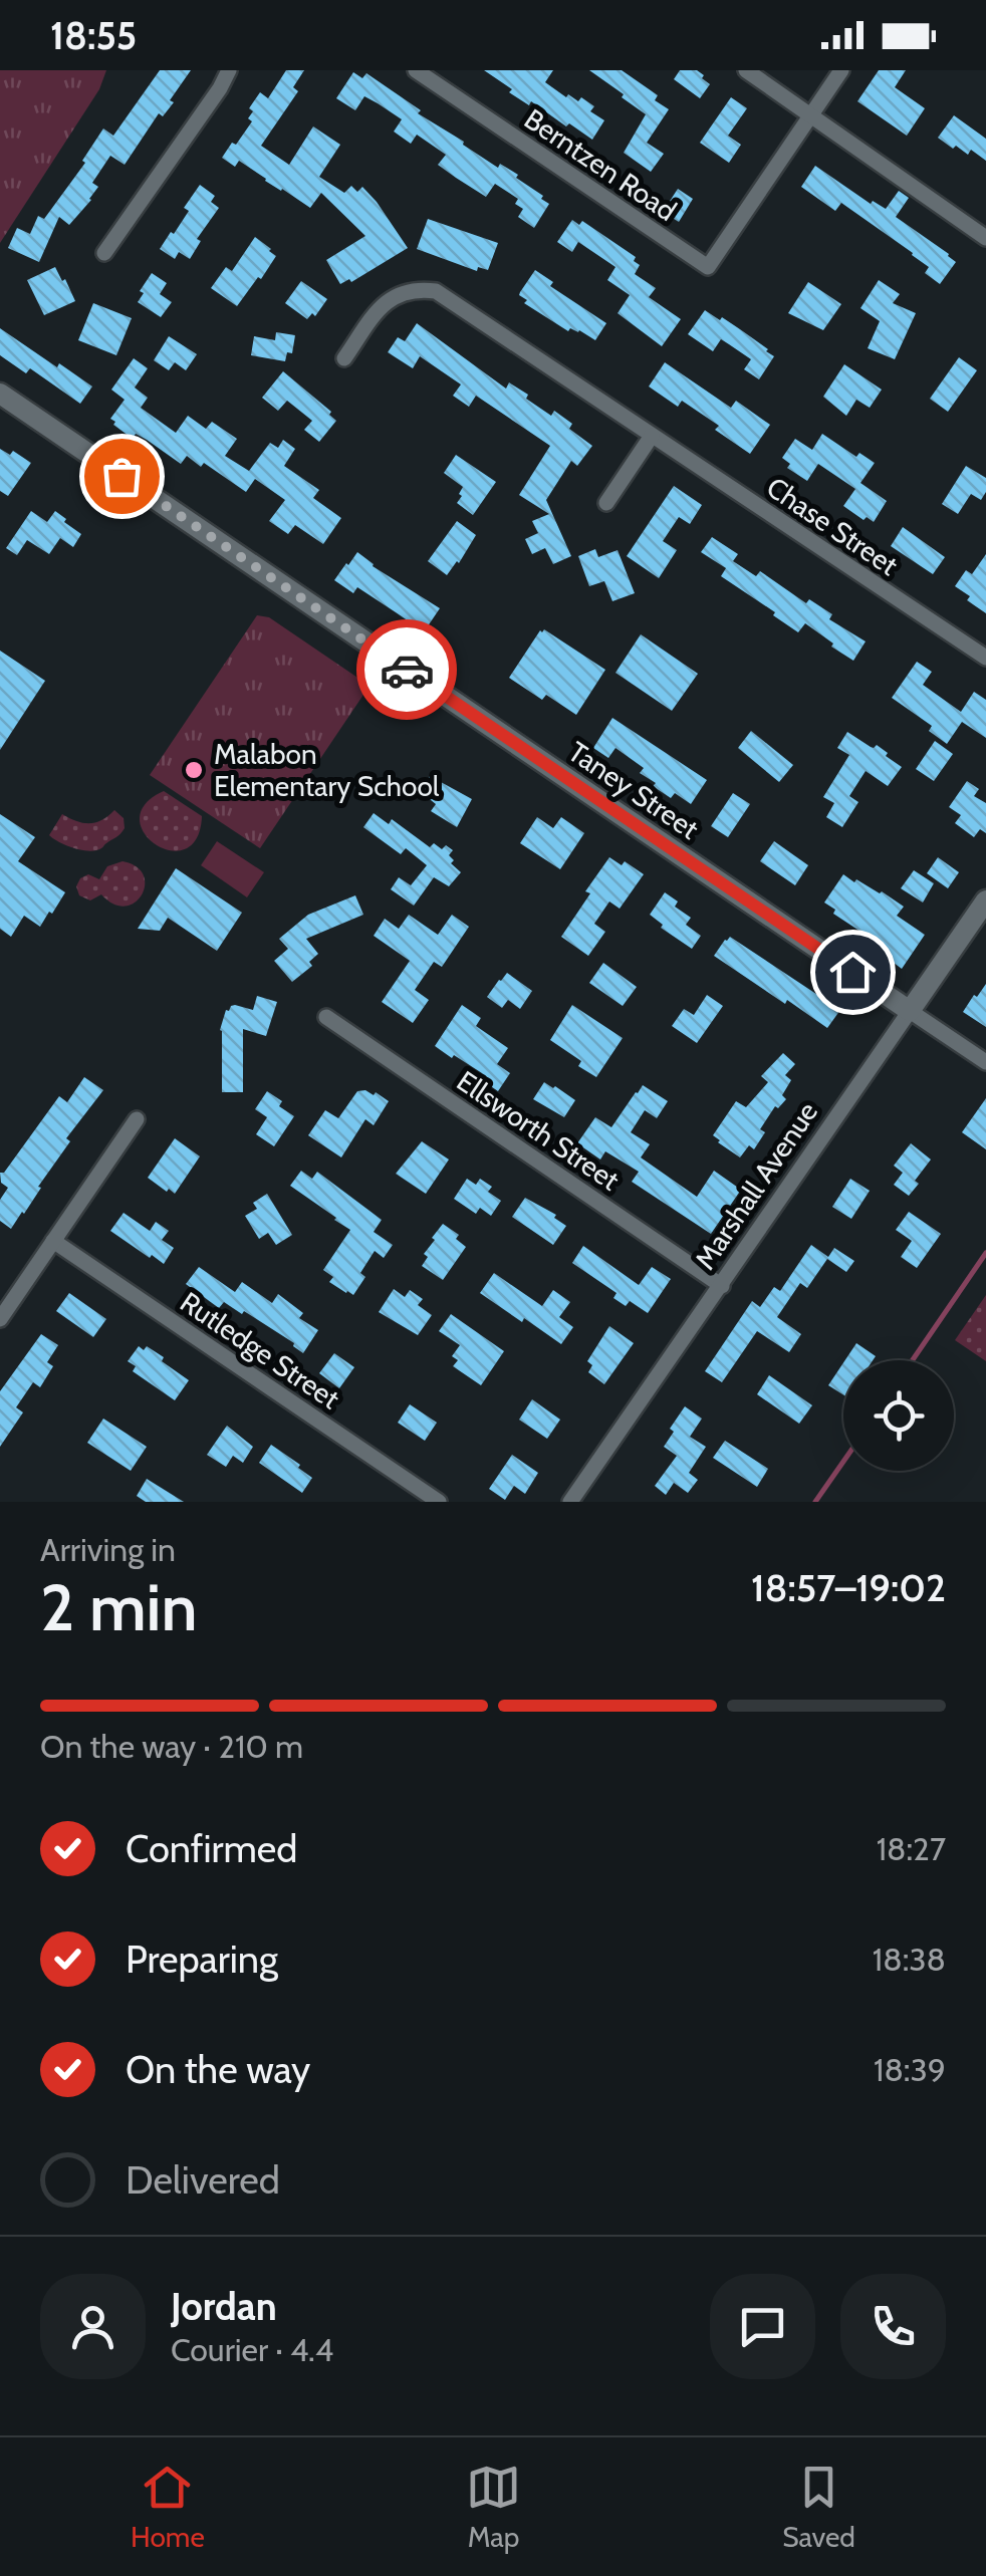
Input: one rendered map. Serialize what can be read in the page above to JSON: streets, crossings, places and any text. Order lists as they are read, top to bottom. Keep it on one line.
{"streets":{"street":["Berntzen Road","Chase Street","Taney Street","Ellsworth Street","Marshall Avenue","Rutledge Street"]},"crossings":[["Taney Street","Marshall Avenue"],["Ellsworth Street","Marshall Avenue"]],"places":["Malabon Elementary School"],"page":{"status":"18:55","heading":["2 min","Arriving in","18:57–19:02"],"panel":["Jordan","Courier · 4.4"],"bar":"On the way · 210 m","list":[["Confirmed","18:27"],["Preparing","18:38"],["On the way","18:39"],"Delivered"],"tabs":["Home","Map","Saved"]}}
